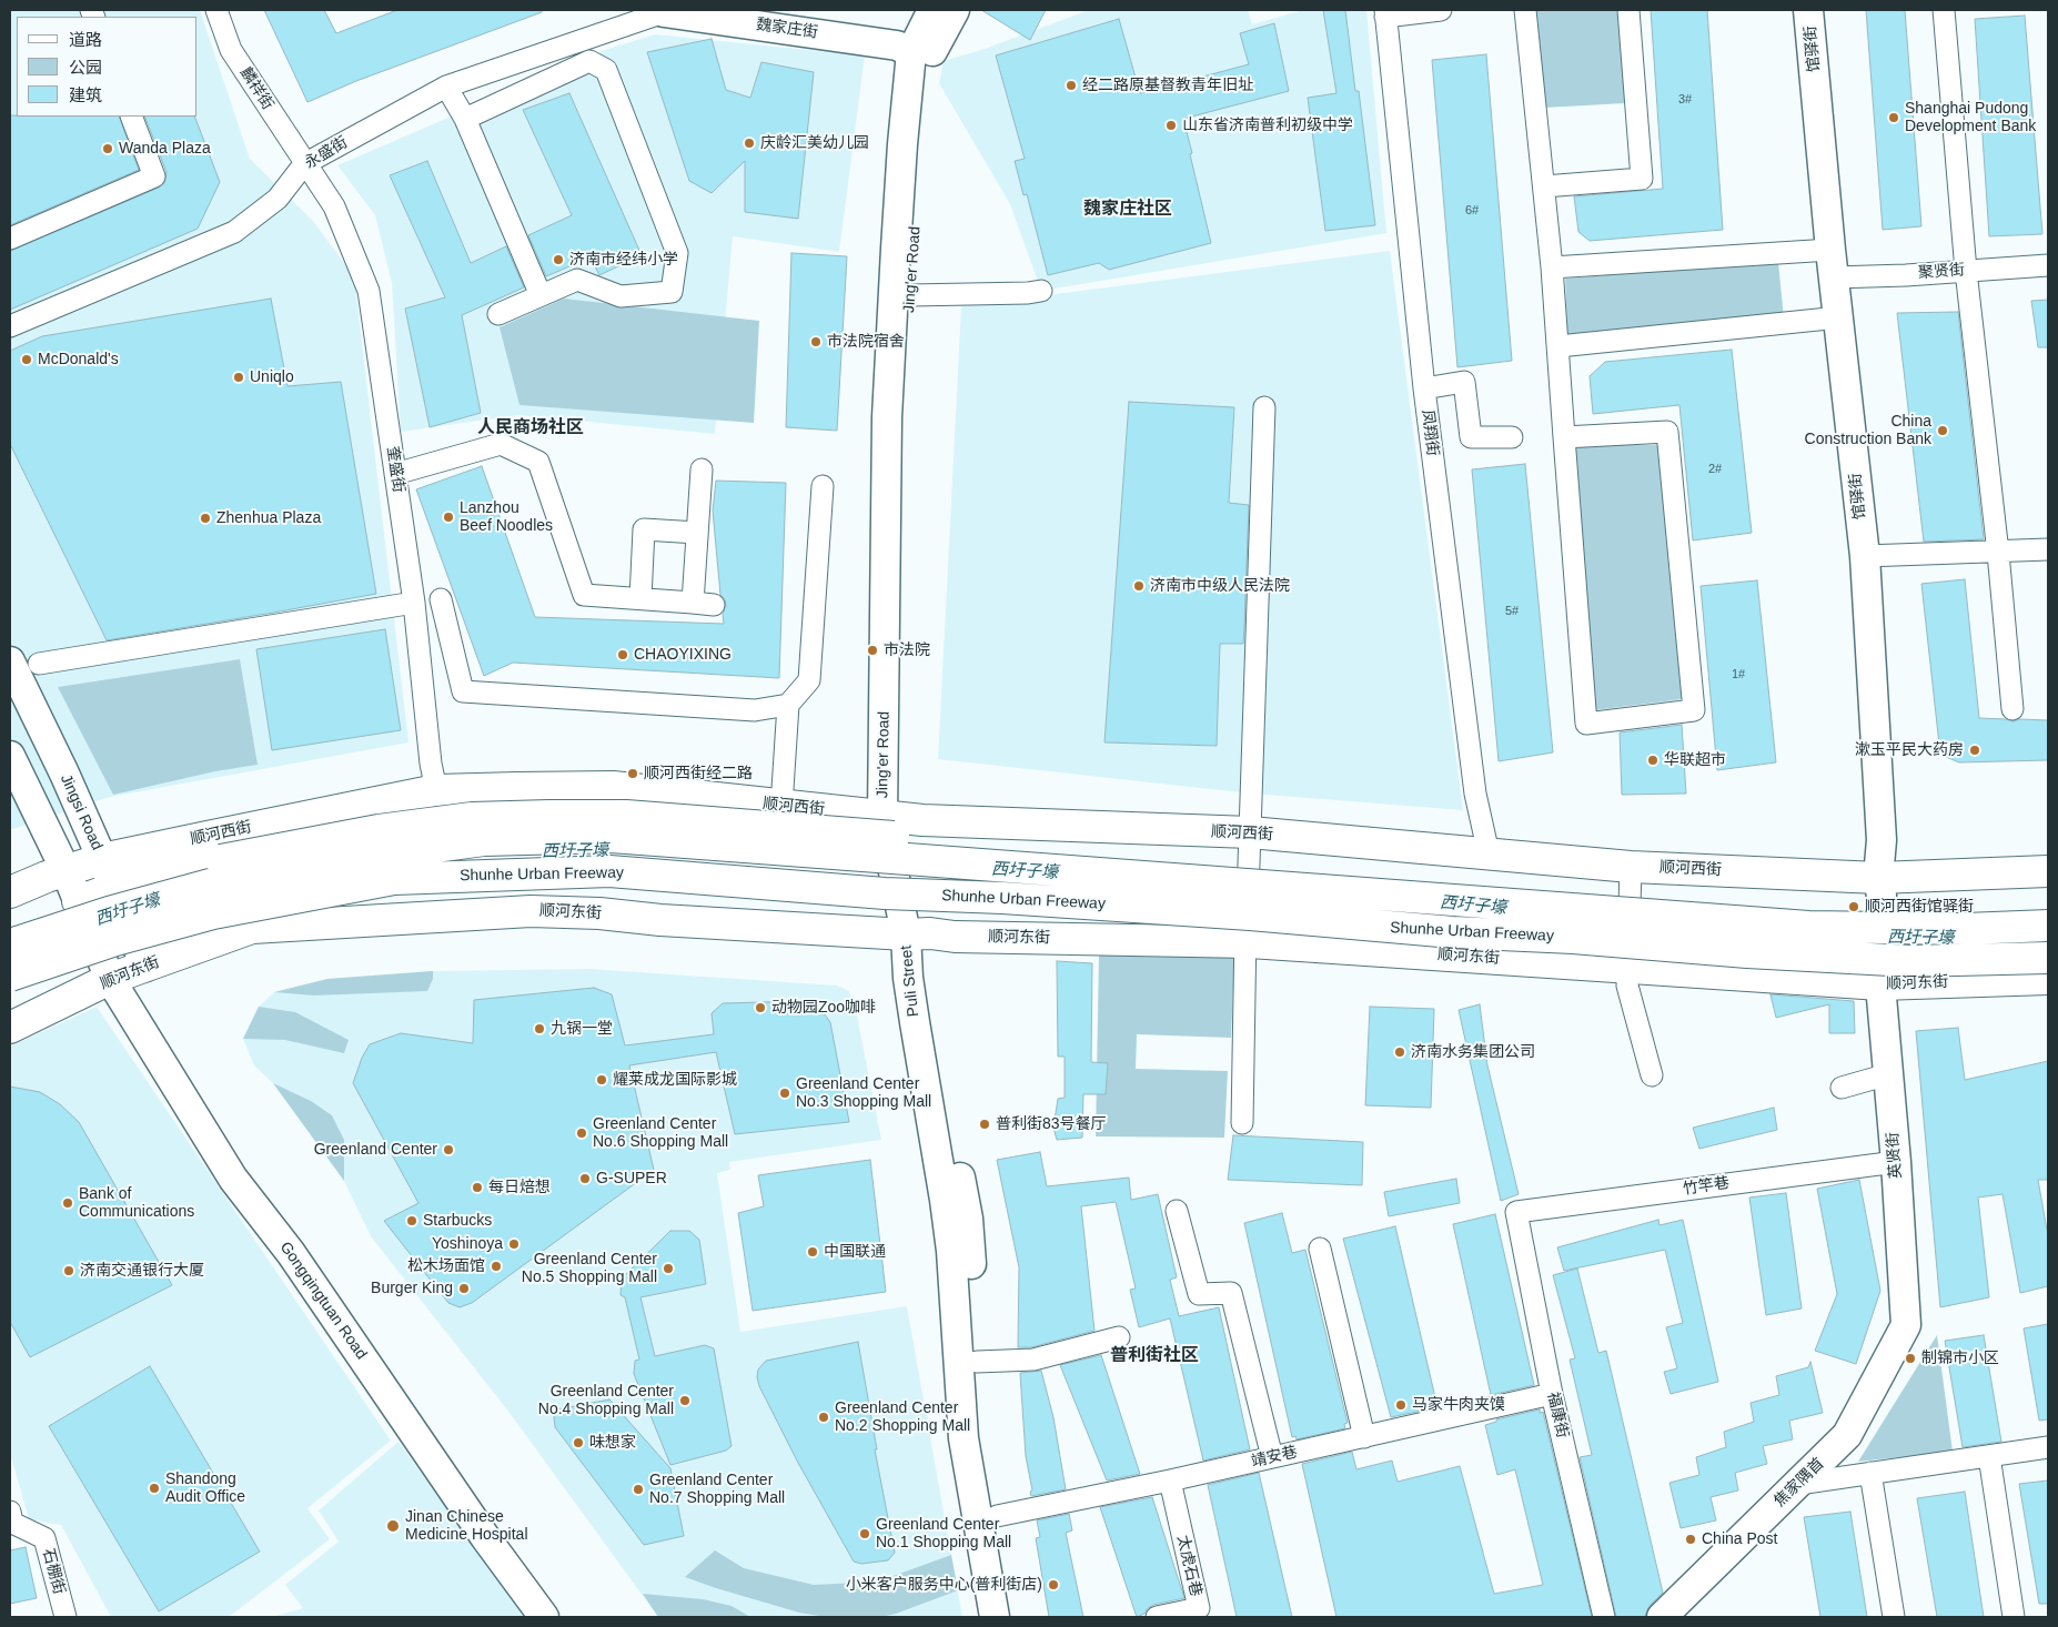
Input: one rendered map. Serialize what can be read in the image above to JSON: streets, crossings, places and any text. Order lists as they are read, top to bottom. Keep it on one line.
{"streets":{"main road":["顺河西街","Shunhe Urban Freeway","顺河东街"],"street":["魏家庄街","馆驿街","麟祥街","永盛街","Jing'er Road","聚贤街","凤翔街","奎盛街","Jingsi Road","Puli Street","英贤街","竹竿巷","Gongqingtuan Road","福康街","靖安巷","焦家隅首","太虎石巷","石棚街"]},"crossings":[["魏家庄街","永盛街"],["魏家庄街","Jing'er Road"],["馆驿街","聚贤街"],["馆驿街","顺河西街"],["馆驿街","顺河东街"],["馆驿街","英贤街"],["麟祥街","永盛街"],["麟祥街","奎盛街"],["永盛街","奎盛街"],["Jing'er Road","顺河西街"],["凤翔街","顺河西街"],["奎盛街","顺河西街"],["顺河西街","Jingsi Road"],["Jingsi Road","顺河东街"],["Shunhe Urban Freeway","顺河东街"],["顺河东街","Puli Street"],["顺河东街","英贤街"],["顺河东街","Gongqingtuan Road"],["Puli Street","靖安巷"],["英贤街","竹竿巷"],["英贤街","焦家隅首"],["竹竿巷","福康街"],["福康街","靖安巷"],["靖安巷","太虎石巷"]],"districts":["魏家庄社区","人民商场社区","普利街社区"],"water":["西圩子壕"],"places":["经二路原基督教青年旧址","Shanghai Pudong Development Bank","山东省济南普利初级中学","庆龄汇美幼儿园","Wanda Plaza","济南市经纬小学","市法院宿舍","McDonald's","Uniqlo","China Construction Bank","Lanzhou Beef Noodles","Zhenhua Plaza","济南市中级人民法院","市法院","CHAOYIXING","漱玉平民大药房","华联超市","顺河西街经二路","顺河西街馆驿街","动物园Zoo咖啡","九锅一堂","济南水务集团公司","耀莱成龙国际影城","Greenland Center No.3 Shopping Mall","普利街83号餐厅","Greenland Center No.6 Shopping Mall","Greenland Center","G-SUPER","每日焙想","Bank of Communications","Starbucks","Yoshinoya","中国联通","松木场面馆","Greenland Center No.5 Shopping Mall","济南交通银行大厦","Burger King","制锦市小区","Greenland Center No.4 Shopping Mall","马家牛肉夹馍","Greenland Center No.2 Shopping Mall","味想家","Shandong Audit Office","Greenland Center No.7 Shopping Mall","Jinan Chinese Medicine Hospital","Greenland Center No.1 Shopping Mall","China Post","小米客户服务中心(普利街店)"],"house_numbers":["3#","6#","2#","5#","1#"],"legend":["道路","公园","建筑"]}
